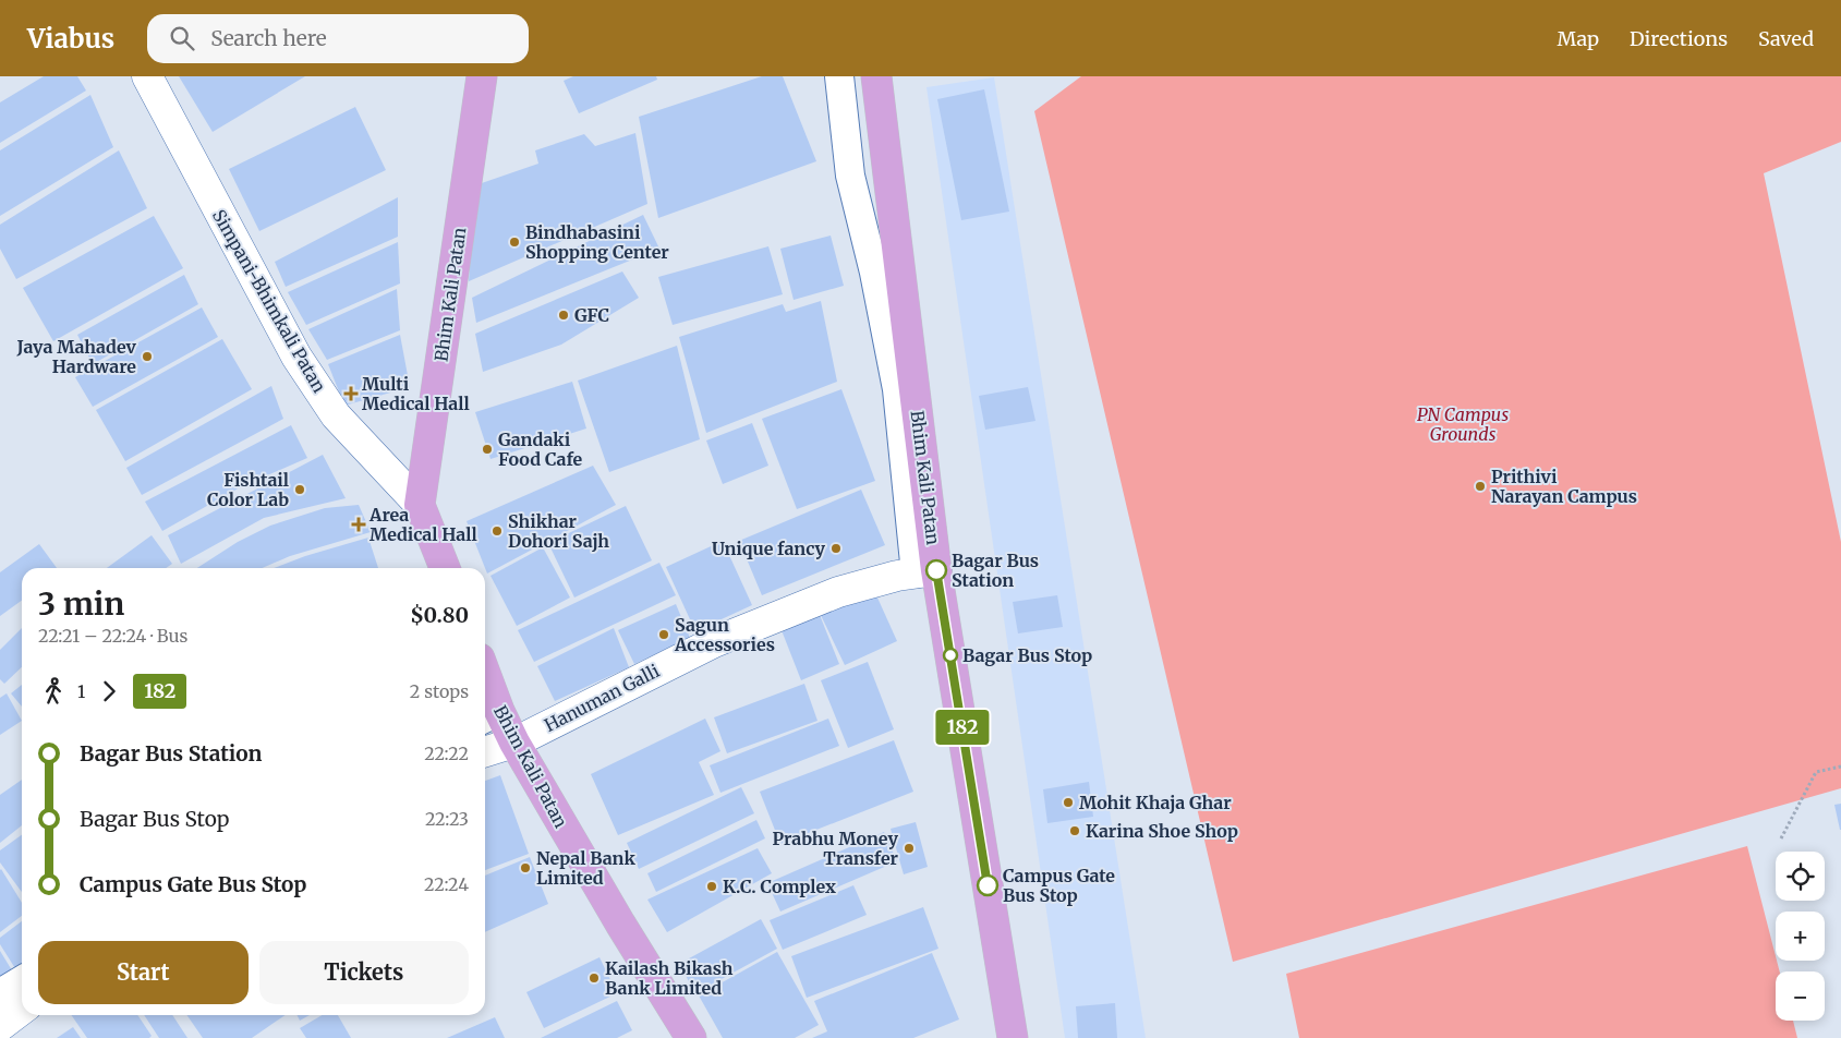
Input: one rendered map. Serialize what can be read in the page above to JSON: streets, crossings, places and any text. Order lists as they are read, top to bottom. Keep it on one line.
{"streets":{"main road":["Bhim Kali Patan","Simpani-Bhimkali Patan","Hanuman Galli"]},"crossings":[["Bhim Kali Patan","Simpani-Bhimkali Patan"],["Bhim Kali Patan","Hanuman Galli"]],"parks":["PN Campus Grounds"],"places":{"other":["Bindhabasini Shopping Center","GFC","Jaya Mahadev Hardware","Gandaki Food Cafe","Prithivi Narayan Campus","Fishtail Color Lab","Shikhar Dohori Sajh","Unique fancy","Bagar Bus Station","Sagun Accessories","Bagar Bus Stop","Mohit Khaja Ghar","Karina Shoe Shop","Prabhu Money Transfer","Nepal Bank Limited","Campus Gate Bus Stop","K.C. Complex","Kailash Bikash Bank Limited"],"health":["Multi Medical Hall","Area Medical Hall"]},"lines":["bus line 182"],"page":{"header":"Viabus","search":"Search here","nav":["Map","Directions","Saved"],"on_map":"182","heading":["3 min","22:21 – 22:24 · Bus","$0.80"],"legs":["1","182","2 stops"],"list":[{"name":"Bagar Bus Station","value":"22:22"},{"name":"Bagar Bus Stop","value":"22:23"},{"name":"Campus Gate Bus Stop","value":"22:24"}],"map_buttons":["+","−"],"buttons":["Start","Tickets"]}}
